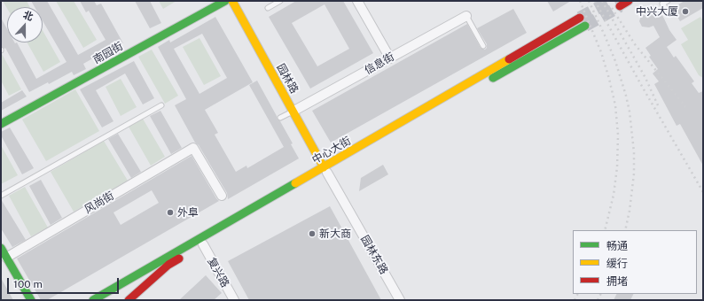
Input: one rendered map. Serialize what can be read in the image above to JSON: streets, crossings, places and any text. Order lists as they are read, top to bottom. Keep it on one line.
{"streets":{"main road":["南园街","园林路","中心大街"],"street":["信息街","风尚街","园林东路","复兴路"]},"crossings":[["信息街","园林路"],["园林路","中心大街"],["园林路","园林东路"],["中心大街","园林东路"],["中心大街","复兴路"]],"places":["中兴大厦","外阜","新大商"],"legend":["畅通","缓行","拥堵"],"scale_bar":"100 m","north":"top"}
